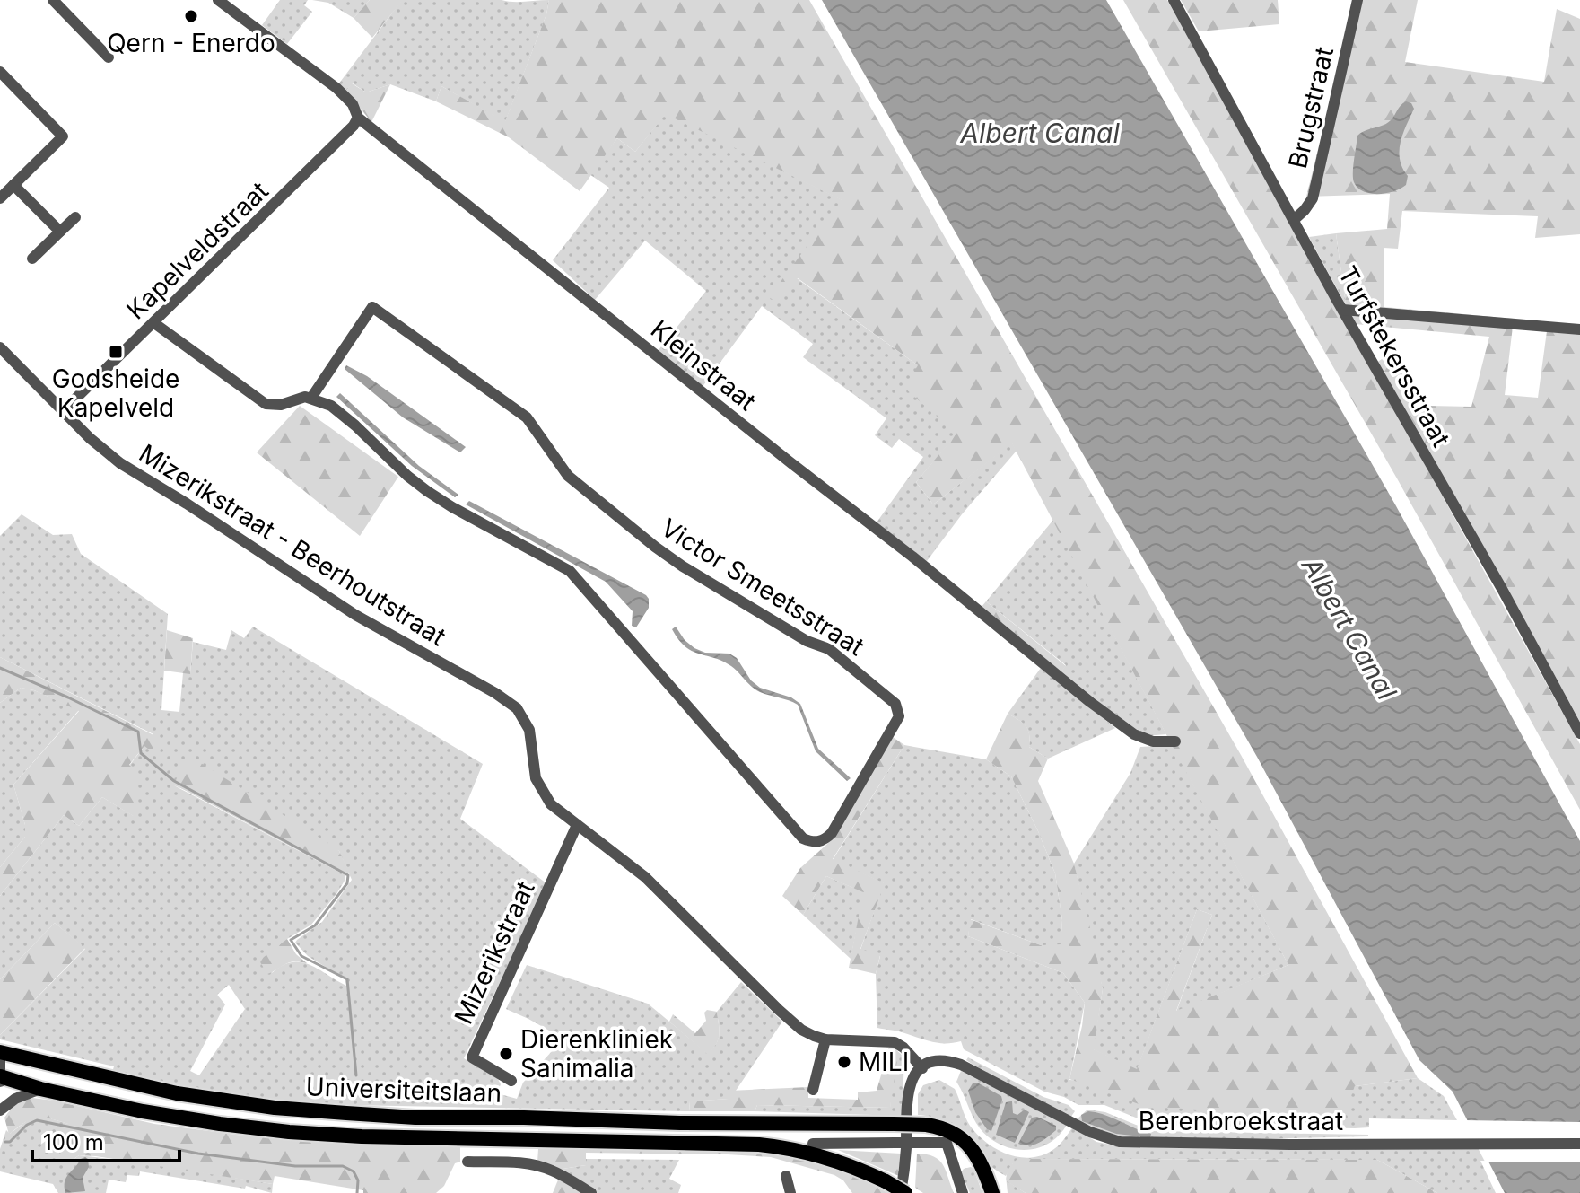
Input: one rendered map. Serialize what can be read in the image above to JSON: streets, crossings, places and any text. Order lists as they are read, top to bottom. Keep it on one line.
{"streets":{"highway":["Universiteitslaan"],"street":["Brugstraat","Kapelveldstraat","Turfstekersstraat","Kleinstraat","Mizerikstraat - Beerhoutstraat","Victor Smeetsstraat","Mizerikstraat","Berenbroekstraat"]},"crossings":[["Brugstraat","Turfstekersstraat"],["Kapelveldstraat","Kleinstraat"],["Kapelveldstraat","Mizerikstraat - Beerhoutstraat"],["Mizerikstraat - Beerhoutstraat","Mizerikstraat"]],"water":["Albert Canal"],"places":{"other":["Qern - Enerdo","Dierenkliniek Sanimalia","MILI"],"transit":["Godsheide Kapelveld"]},"scale_bar":"100 m"}
